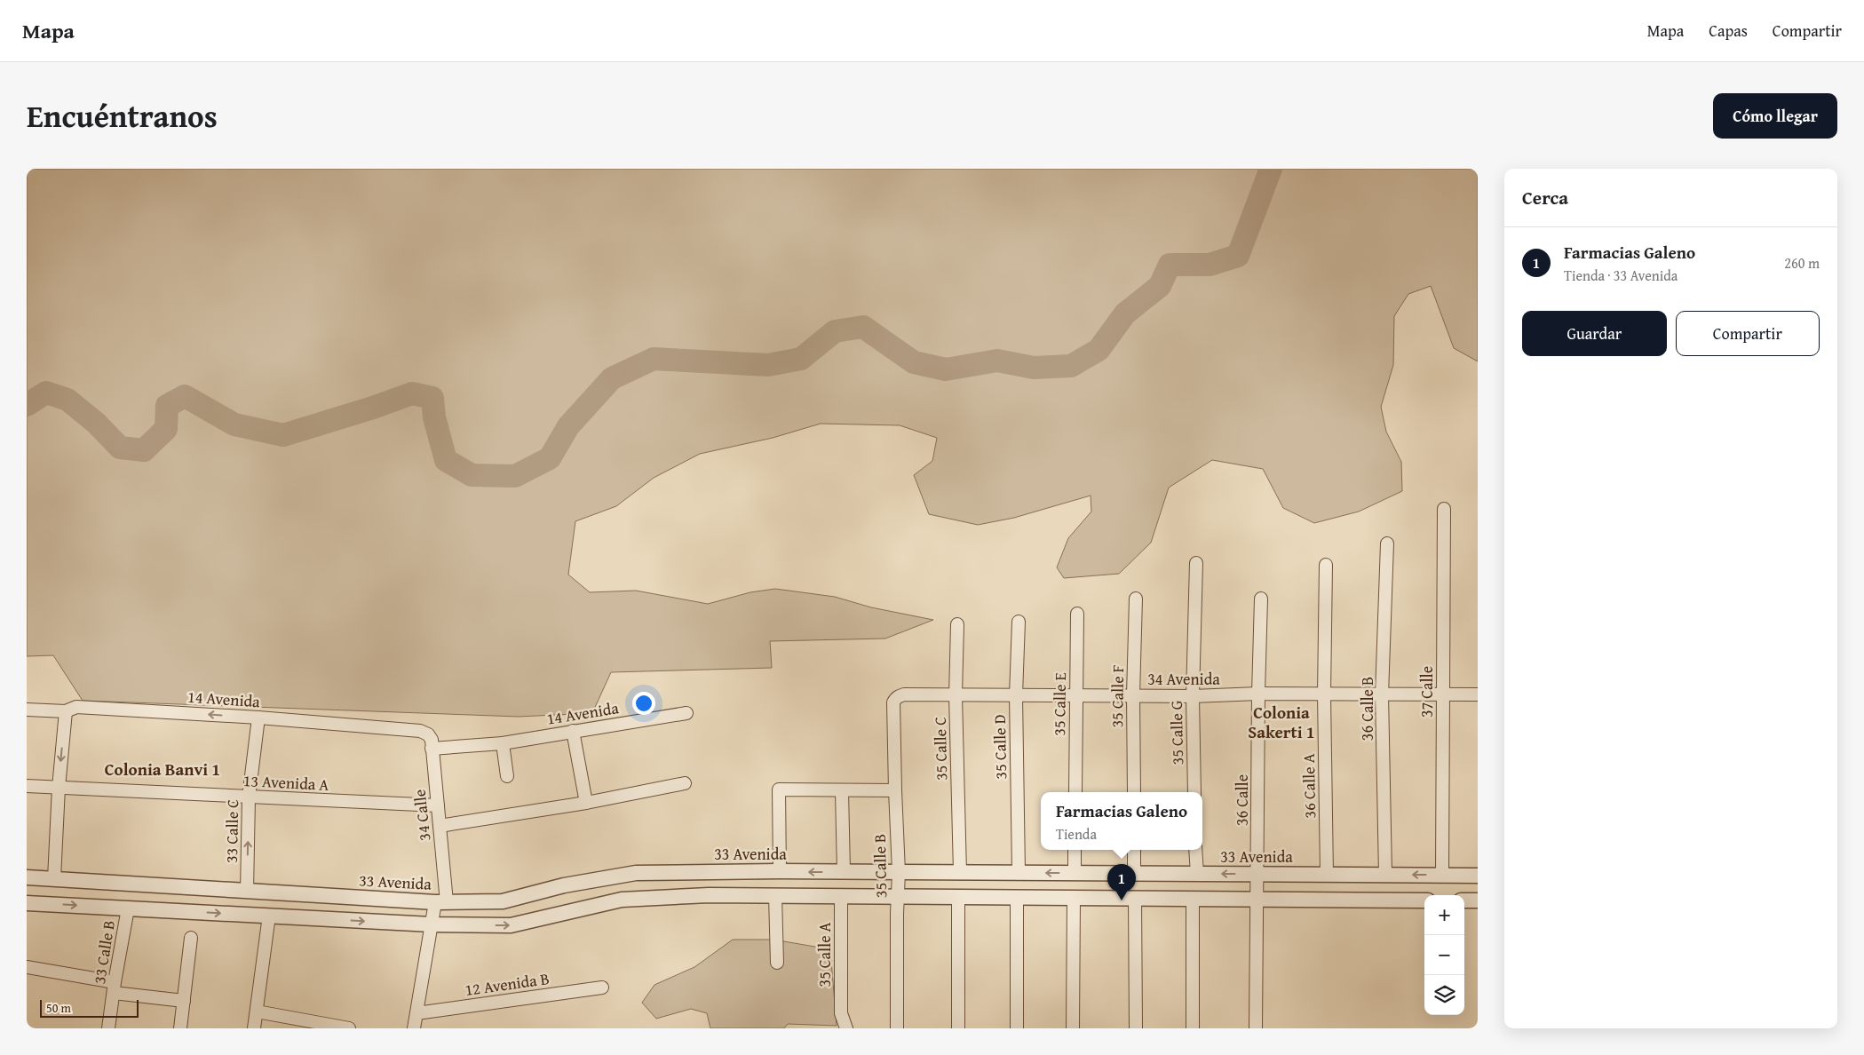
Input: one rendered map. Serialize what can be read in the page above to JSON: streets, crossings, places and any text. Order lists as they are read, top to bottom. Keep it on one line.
{"streets":{"street":["34 Avenida","37 Calle","35 Calle F","14 Avenida","35 Calle E","36 Calle B","35 Calle G","35 Calle D","35 Calle C","13 Avenida A","36 Calle A","36 Calle","34 Calle","33 Calle C","33 Avenida","35 Calle B","33 Calle B","35 Calle A","12 Avenida B"]},"crossings":[["34 Avenida","37 Calle"],["34 Avenida","35 Calle F"],["34 Avenida","35 Calle E"],["34 Avenida","36 Calle B"],["34 Avenida","35 Calle G"],["34 Avenida","35 Calle D"],["34 Avenida","35 Calle C"],["34 Avenida","36 Calle A"],["34 Avenida","36 Calle"],["34 Avenida","35 Calle B"],["37 Calle","33 Avenida"],["14 Avenida","34 Calle"],["14 Avenida","33 Calle C"],["36 Calle B","33 Avenida"],["35 Calle D","33 Avenida"],["35 Calle C","33 Avenida"],["13 Avenida A","34 Calle"],["13 Avenida A","33 Calle C"],["36 Calle A","33 Avenida"],["36 Calle","33 Avenida"],["34 Calle","33 Avenida"],["34 Calle","12 Avenida B"],["33 Calle C","33 Avenida"],["33 Avenida","35 Calle B"]],"one_way":["33 Calle C"],"districts":["Colonia Sakerti 1","Colonia Banvi 1"],"scale_bar":"50 m","page":{"header":"Mapa","nav":["Mapa","Capas","Compartir"],"title":"Encuéntranos","buttons":["Cómo llegar",["Guardar","Compartir"]],"heading":"Cerca","list":[{"mark":"1","name":"Farmacias Galeno","note":"Tienda · 33 Avenida","value":"260 m"}],"popup":["Farmacias Galeno","Tienda"],"pins":"1","map_buttons":["+","−"],"scale":"50 m"}}
